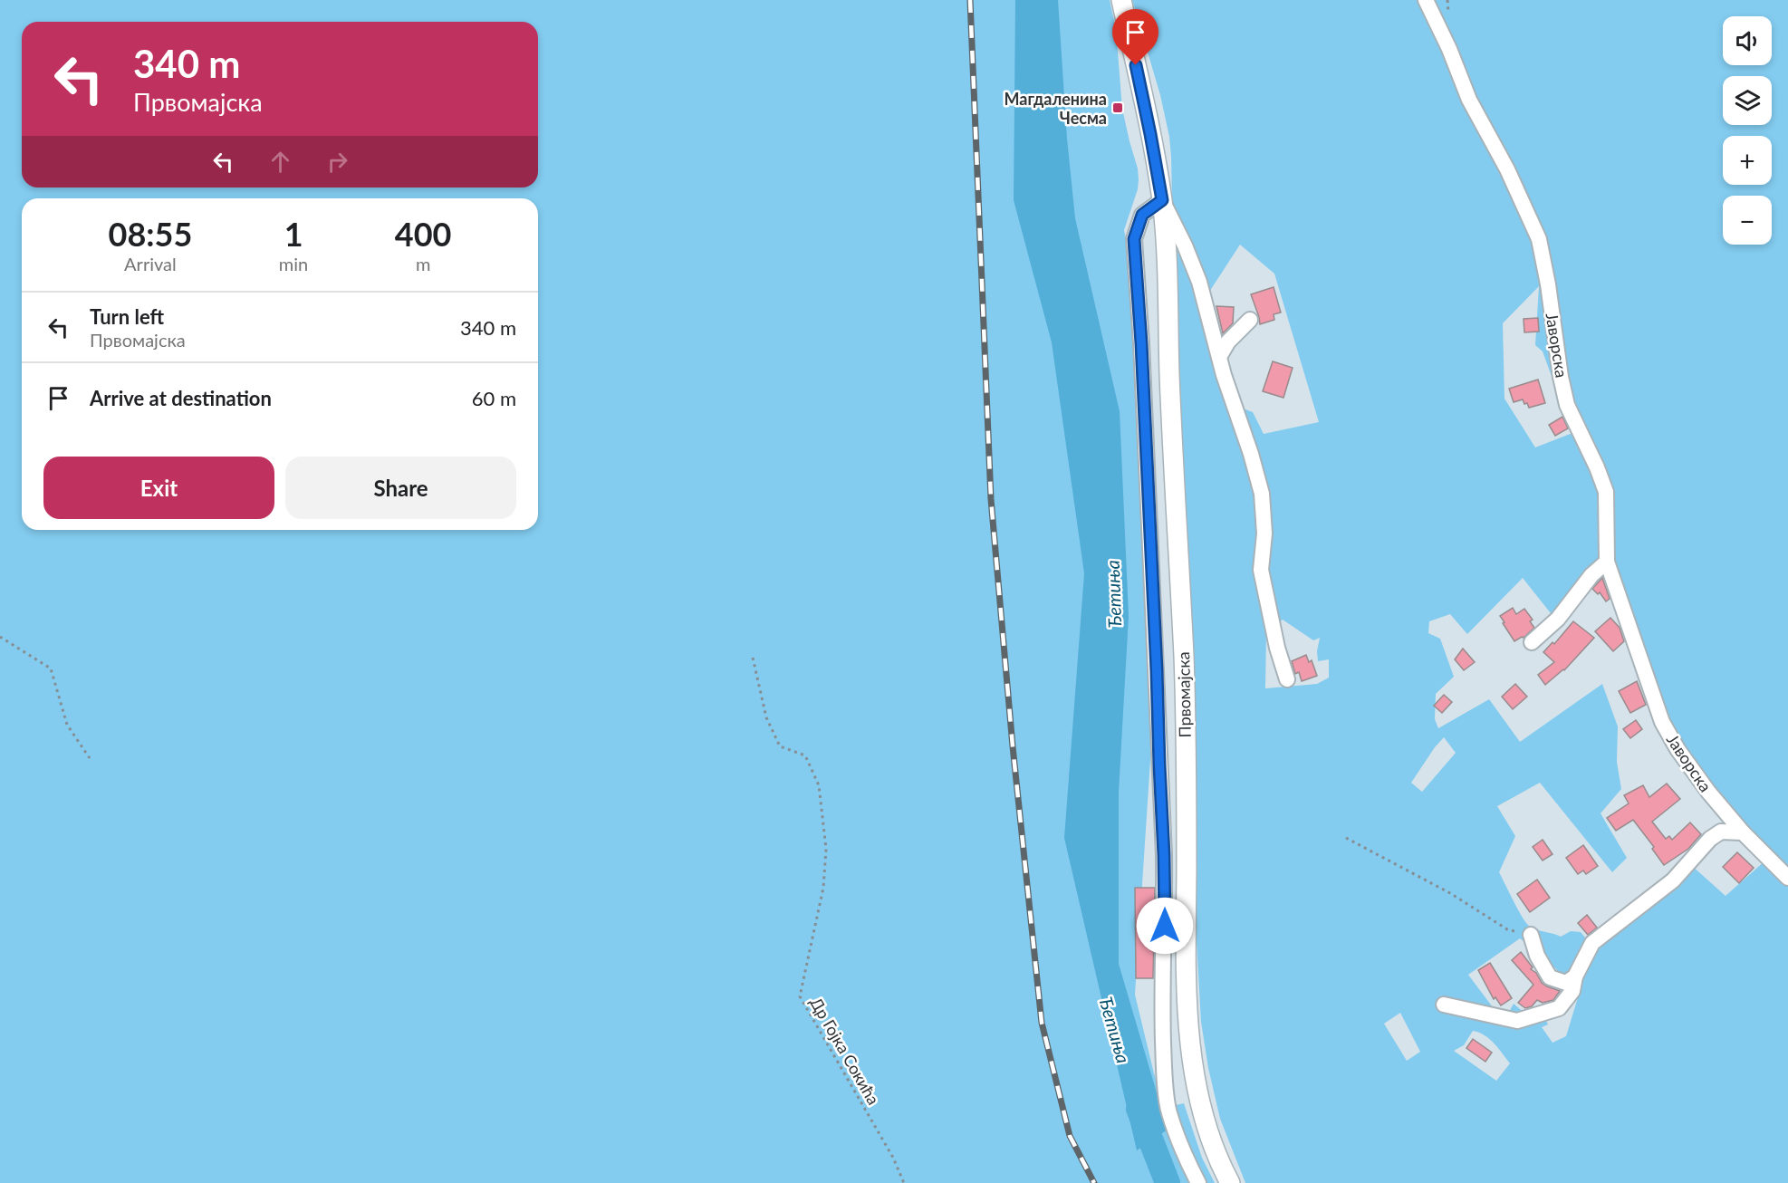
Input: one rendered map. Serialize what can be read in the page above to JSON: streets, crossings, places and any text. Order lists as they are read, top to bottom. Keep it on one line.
{"streets":{"main road":["Првомајска"],"street":["Јаворска"],"path":["Др Гојка Сокића"]},"water":["Ђетиња"],"places":{"transit":["Магдаленина Чесма"]},"page":{"map_buttons":["+","−"],"turn":["340 m","Првомајска"],"eta":["08:55","Arrival","1","min","400","m"],"list":[{"name":"Turn left","note":"Првомајска","value":"340 m"},{"name":"Arrive at destination","value":"60 m"}],"buttons":["Exit","Share"]}}
